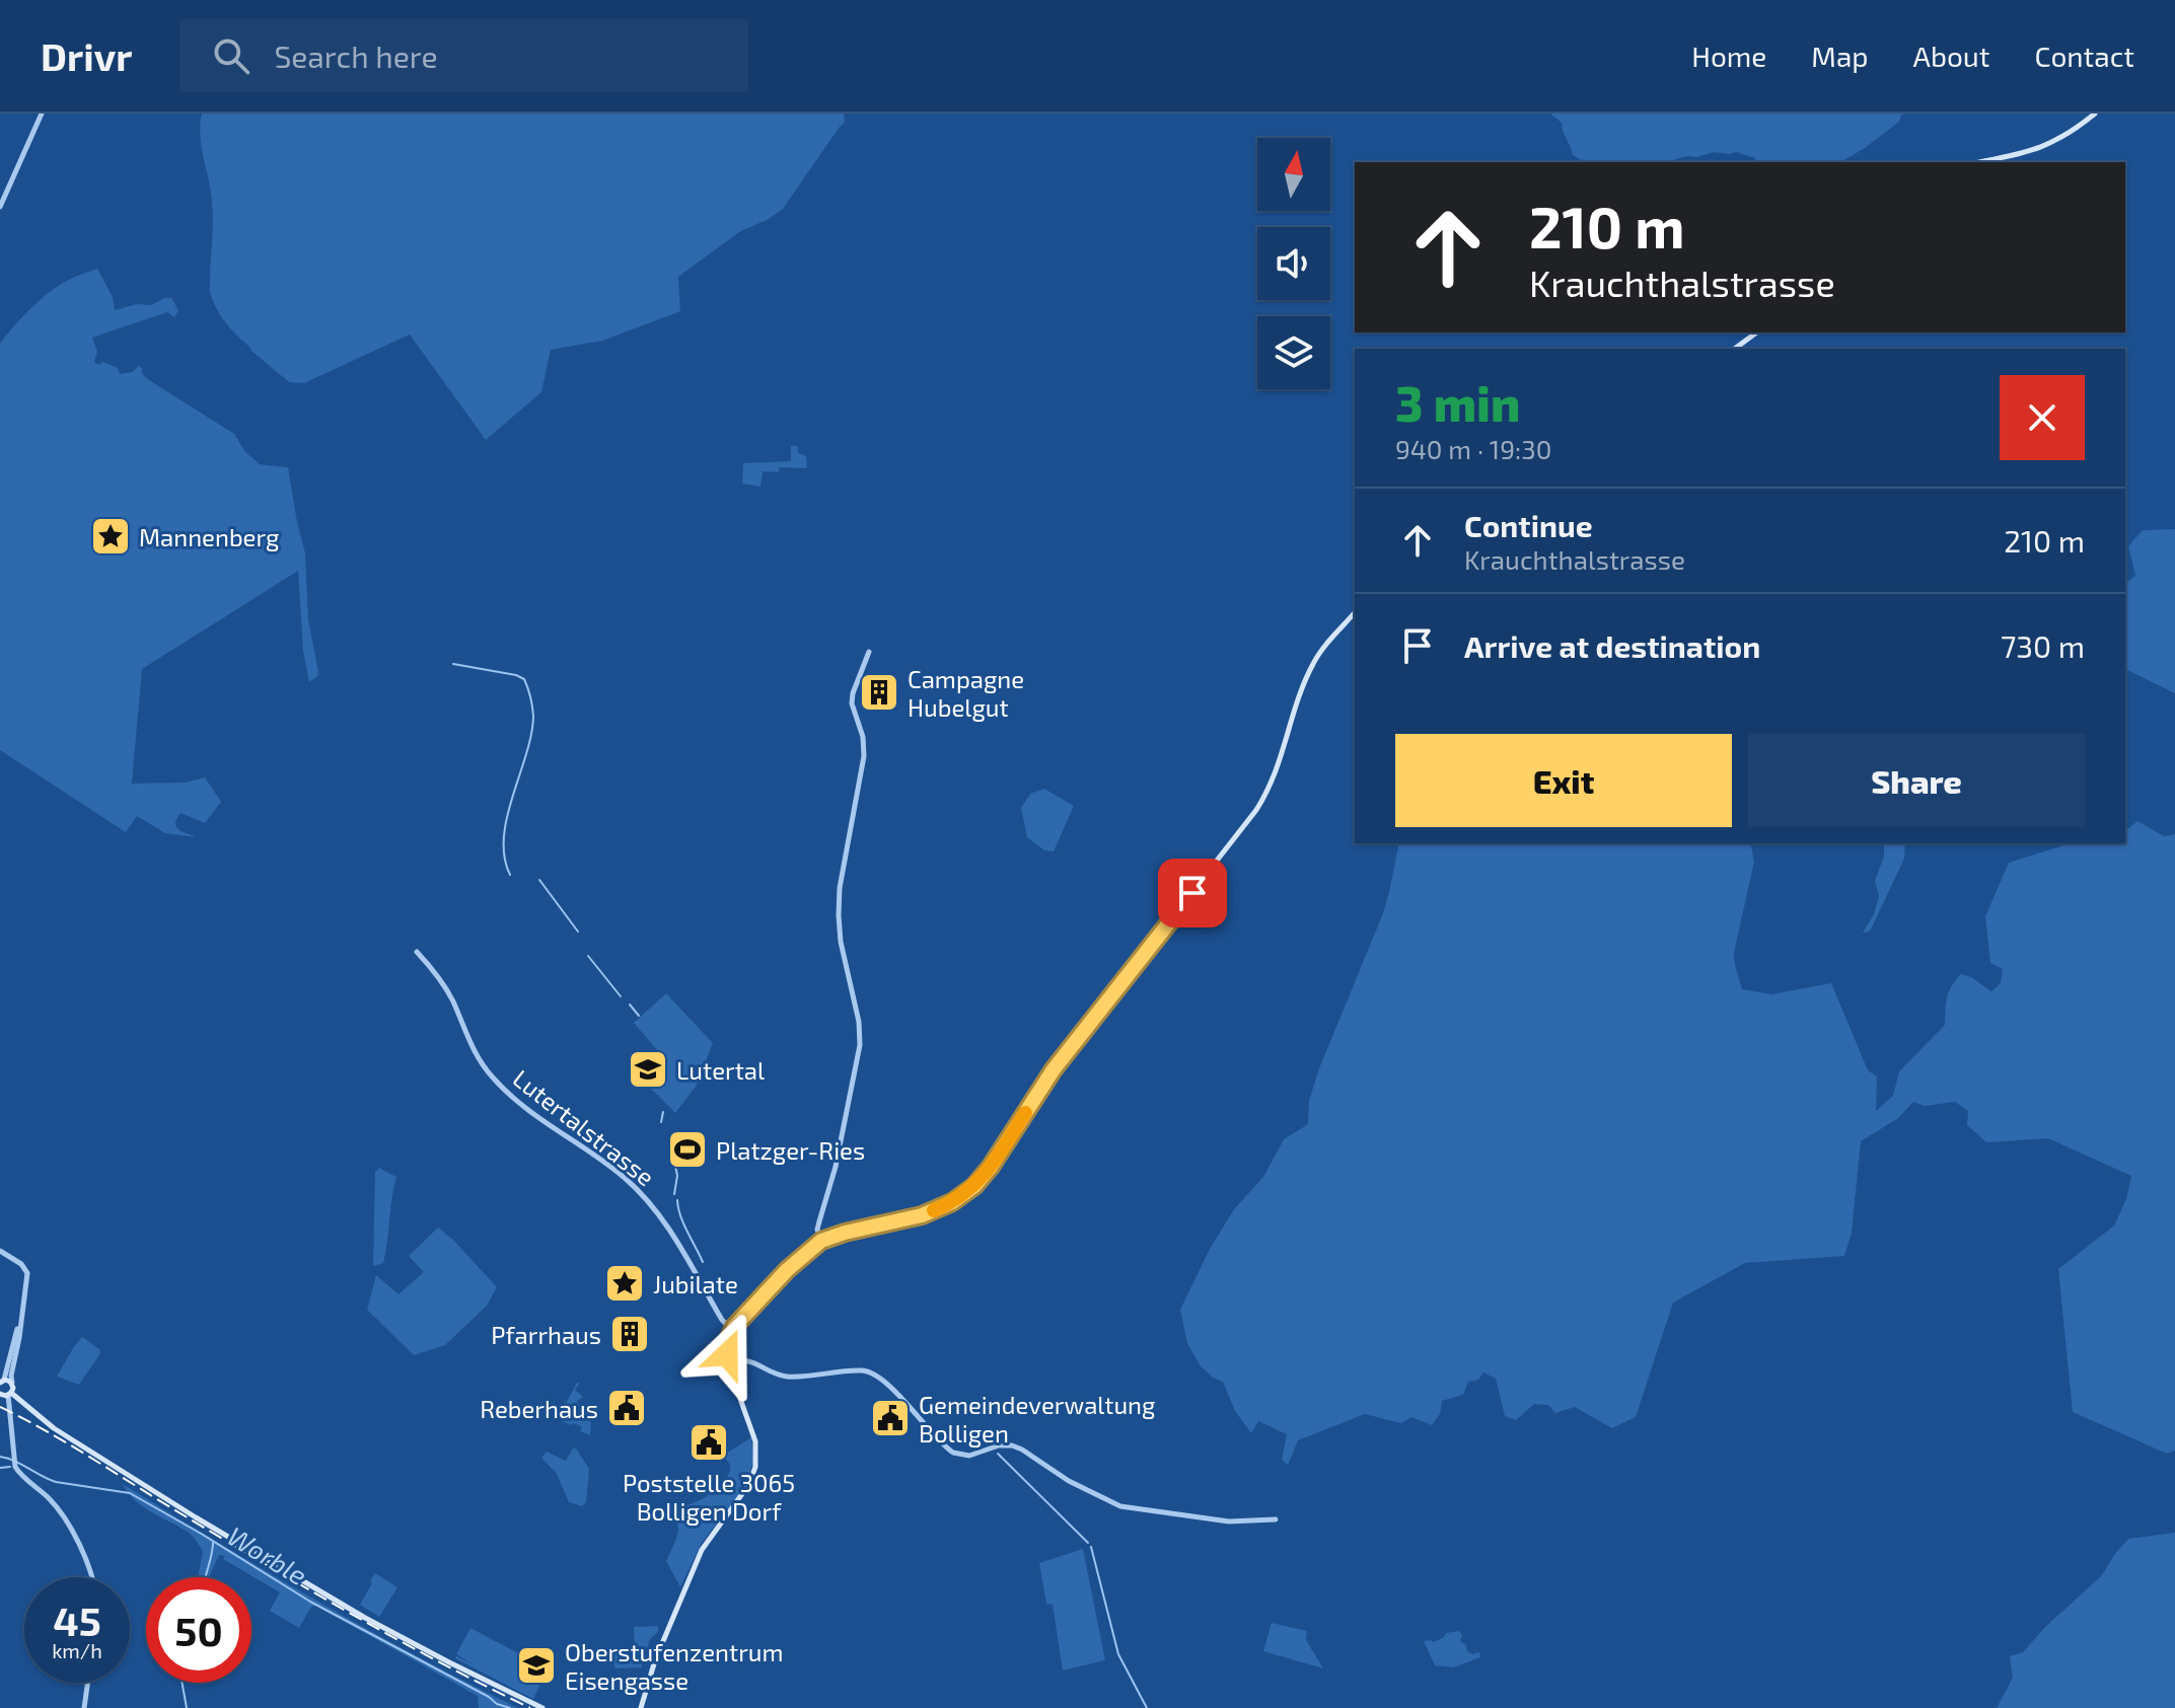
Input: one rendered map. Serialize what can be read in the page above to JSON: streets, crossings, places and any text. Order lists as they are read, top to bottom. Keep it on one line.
{"streets":{"street":["Lutertalstrasse"]},"water":["Worble"],"places":{"place":["Mannenberg","Jubilate"],"building":["Campagne Hubelgut","Pfarrhaus"],"school or university":["Lutertal","Oberstufenzentrum Eisengasse"],"sports":["Platzger-Ries"],"public building":["Reberhaus","Gemeindeverwaltung Bolligen","Poststelle 3065 Bolligen Dorf"]},"north":"top","page":{"header":"Drivr","search":"Search here","nav":["Home","Map","About","Contact"],"turn":["210 m","Krauchthalstrasse"],"heading":["3 min","940 m · 19:30"],"list":[{"name":"Continue","note":"Krauchthalstrasse","value":"210 m"},{"name":"Arrive at destination","value":"730 m"}],"buttons":["Exit","Share"],"speed":"45 km/h","limit":"50"}}
